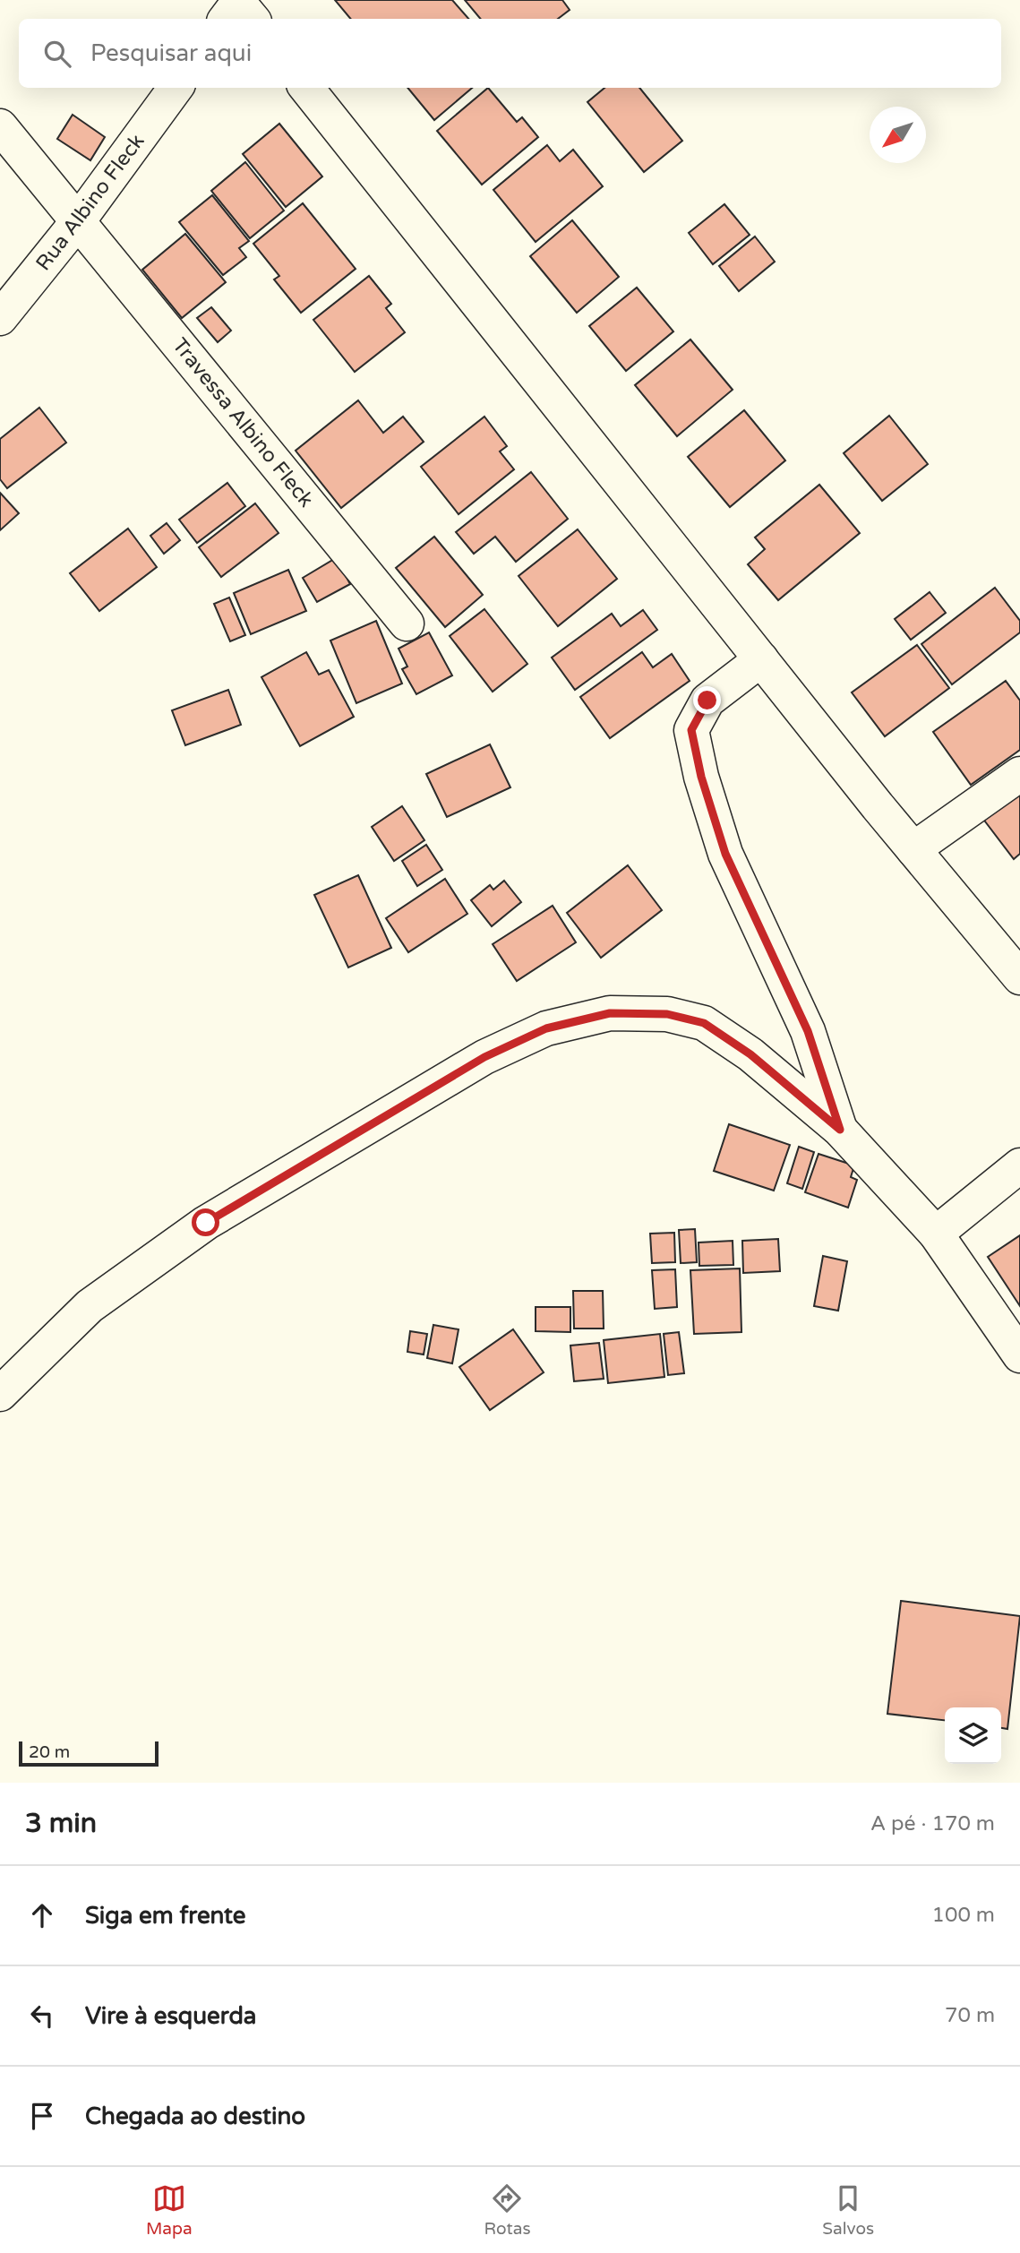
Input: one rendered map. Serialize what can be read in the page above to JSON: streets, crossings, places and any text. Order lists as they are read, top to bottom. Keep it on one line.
{"streets":{"street":["Rua Albino Fleck","Travessa Albino Fleck"]},"crossings":[["Rua Albino Fleck","Travessa Albino Fleck"]],"scale_bar":"20 m","north":"bottom left","page":{"search":"Pesquisar aqui","scale":"20 m","heading":["3 min","A pé · 170 m"],"list":[["Siga em frente","100 m"],["Vire à esquerda","70 m"],"Chegada ao destino"],"nav":["Mapa","Rotas","Salvos"]}}
